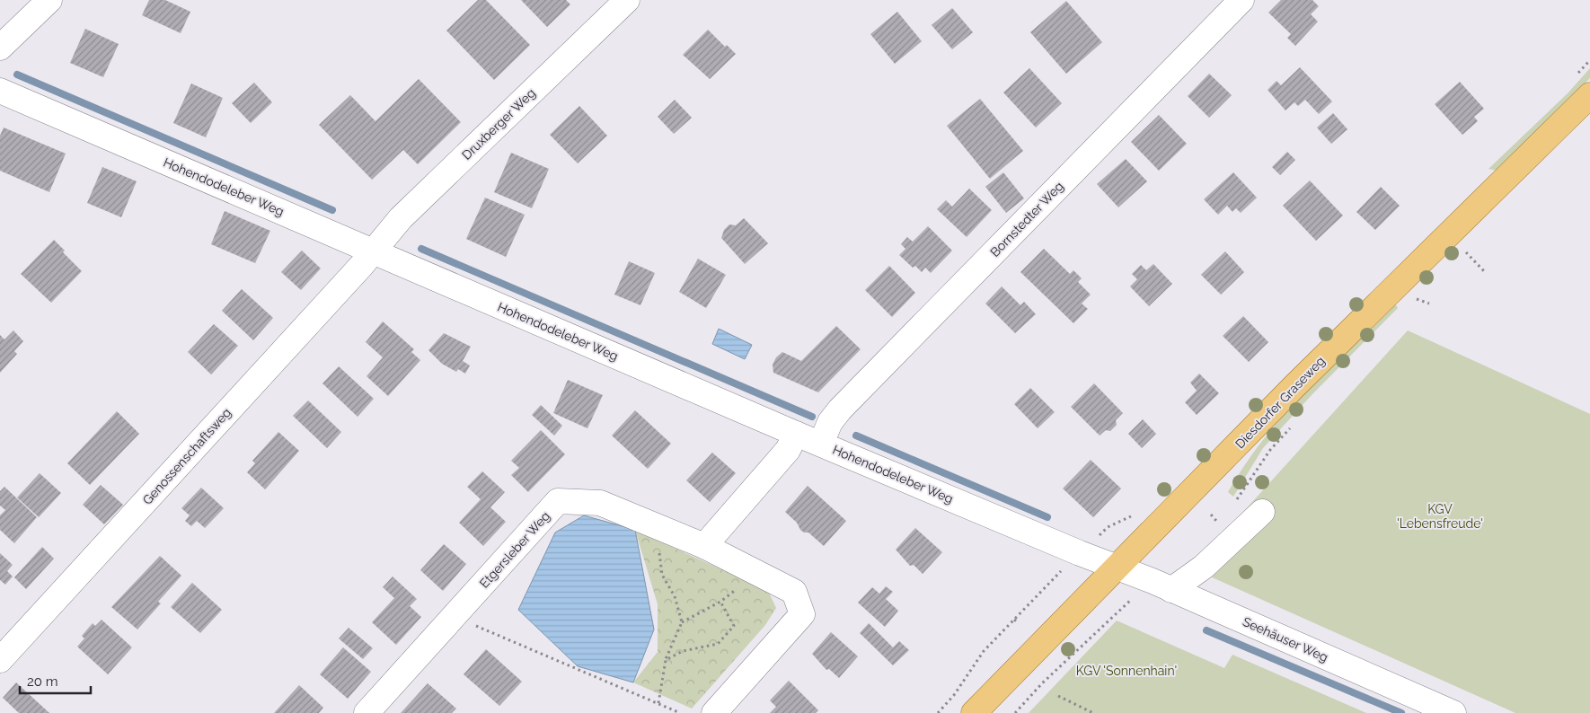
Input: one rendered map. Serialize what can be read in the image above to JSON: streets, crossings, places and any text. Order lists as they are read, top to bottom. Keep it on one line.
{"streets":{"main road":["Diesdorfer Graseweg"],"street":["Druxberger Weg","Hohendodeleber Weg","Bornstedter Weg","Genossenschaftsweg","Etgersleber Weg","Seehäuser Weg"]},"crossings":[["Druxberger Weg","Hohendodeleber Weg"],["Druxberger Weg","Genossenschaftsweg"],["Hohendodeleber Weg","Bornstedter Weg"],["Hohendodeleber Weg","Diesdorfer Graseweg"],["Hohendodeleber Weg","Genossenschaftsweg"],["Hohendodeleber Weg","Seehäuser Weg"],["Diesdorfer Graseweg","Seehäuser Weg"]],"parks":["KGV 'Lebensfreude'","KGV 'Sonnenhain'"],"scale_bar":"20 m"}
